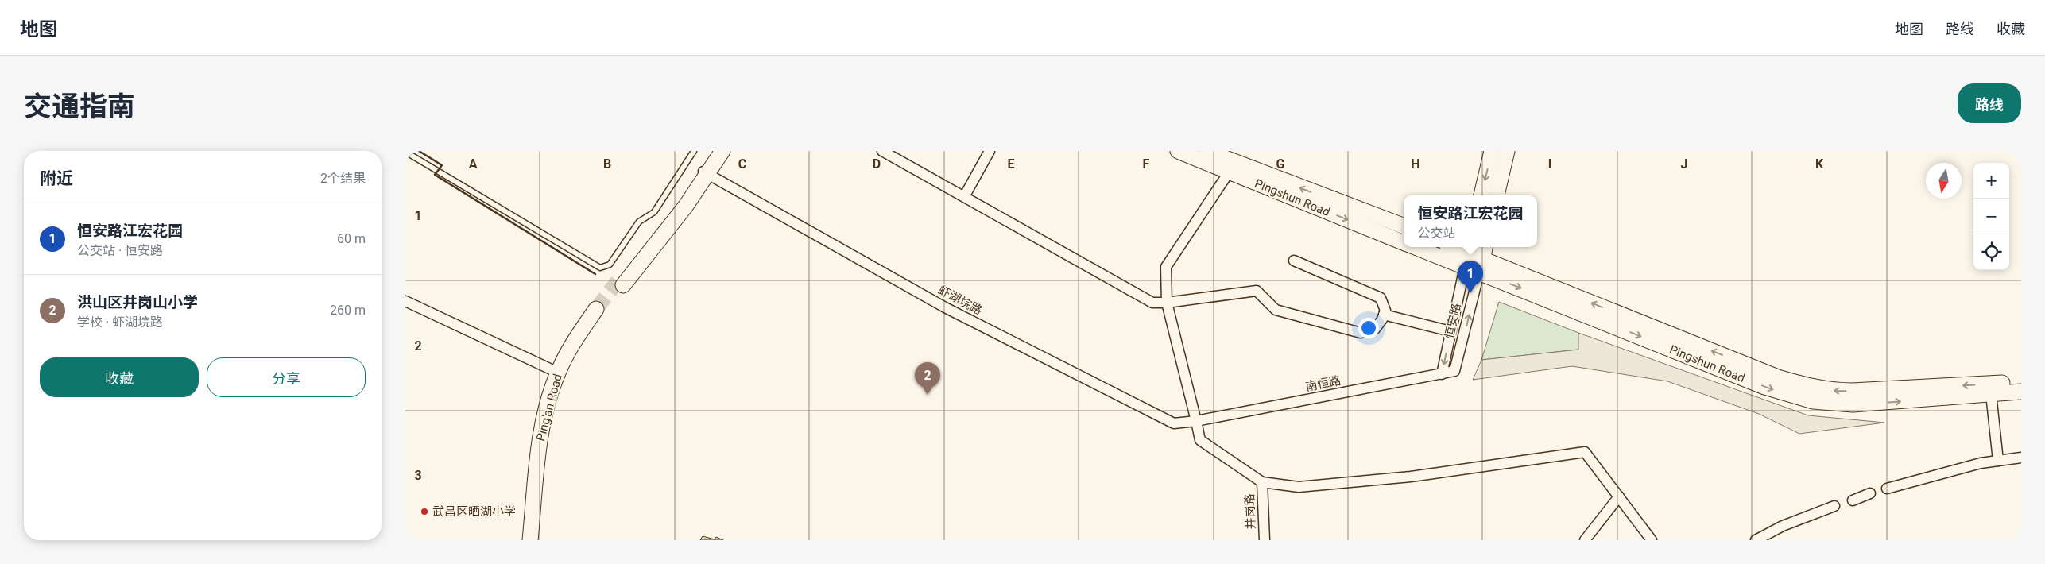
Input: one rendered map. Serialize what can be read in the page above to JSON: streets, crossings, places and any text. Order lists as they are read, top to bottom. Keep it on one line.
{"streets":{"main road":["Pingshun Road","恒安路","Ping'an Road"],"street":["虾湖垸路","南恒路","井岗路"]},"crossings":[["Pingshun Road","恒安路"],["虾湖垸路","南恒路"],["恒安路","南恒路"]],"places":["武昌区晒湖小学"],"north":"bottom","page":{"header":"地图","nav":["地图","路线","收藏"],"title":"交通指南","buttons":["路线",["收藏","分享"]],"heading":["附近","2个结果"],"map_buttons":["+","−"],"popup":["恒安路江宏花园","公交站"],"list":[{"mark":"1","name":"恒安路江宏花园","note":"公交站 · 恒安路","value":"60 m"},{"mark":"2","name":"洪山区井岗山小学","note":"学校 · 虾湖垸路","value":"260 m"}],"pins":["1","2"]},"grid":{"columns":["A","B","C","D","E","F","G","H","I","J","K"],"rows":["1","2","3"]}}
